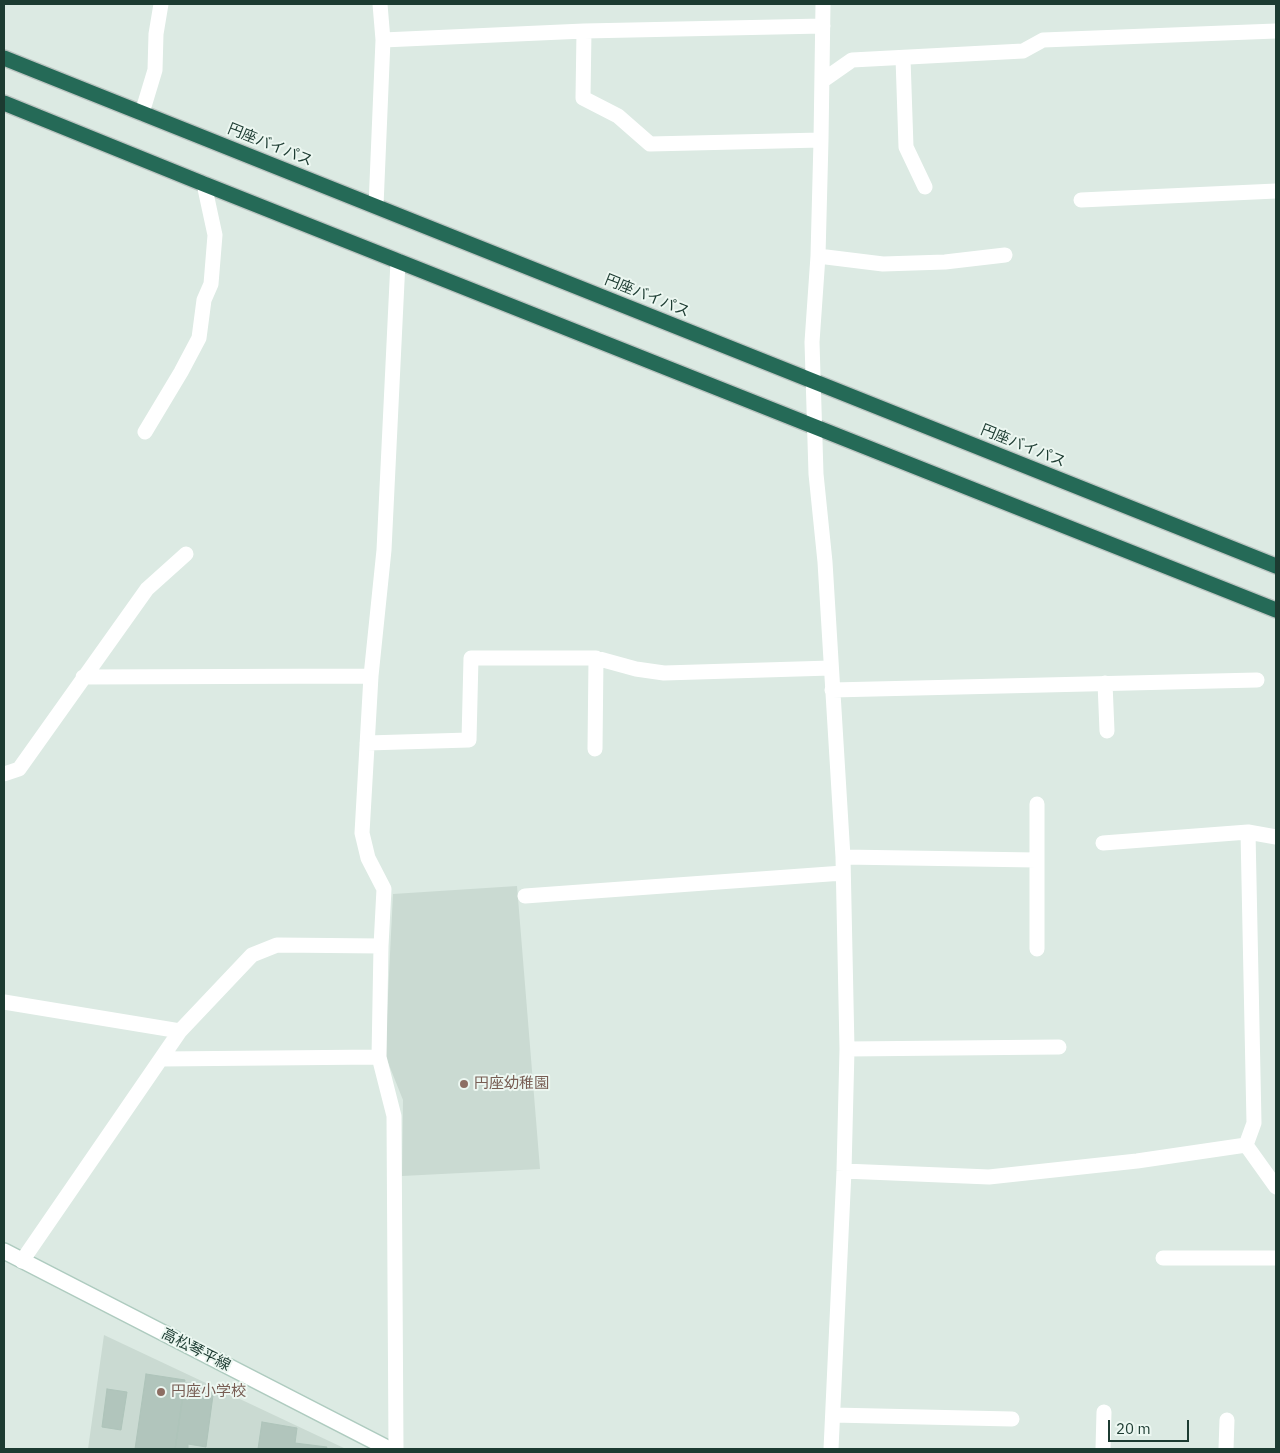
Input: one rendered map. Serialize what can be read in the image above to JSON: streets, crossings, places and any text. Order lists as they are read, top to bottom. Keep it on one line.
{"streets":{"highway":["円座バイパス"],"street":["高松琴平線"]},"places":["円座幼稚園","円座小学校"],"scale_bar":"20 m"}
